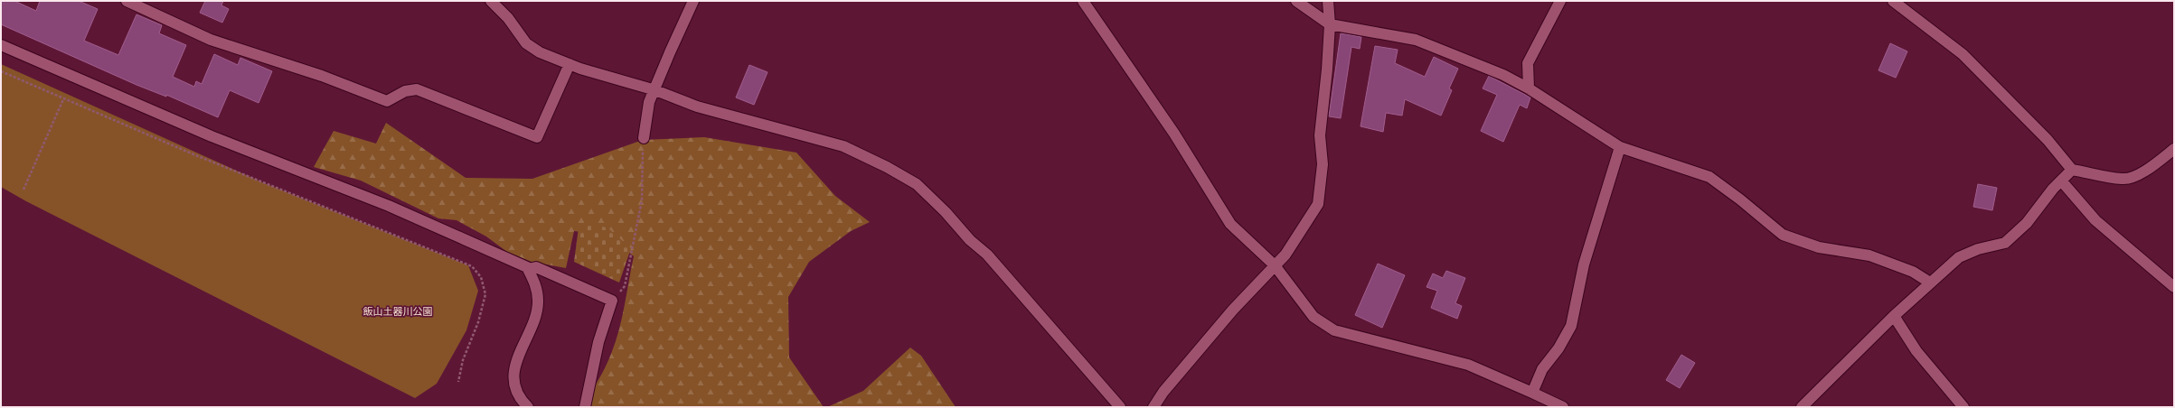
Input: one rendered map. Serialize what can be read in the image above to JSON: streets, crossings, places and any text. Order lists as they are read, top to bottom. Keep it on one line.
{"parks":["飯山土器川公園"]}
